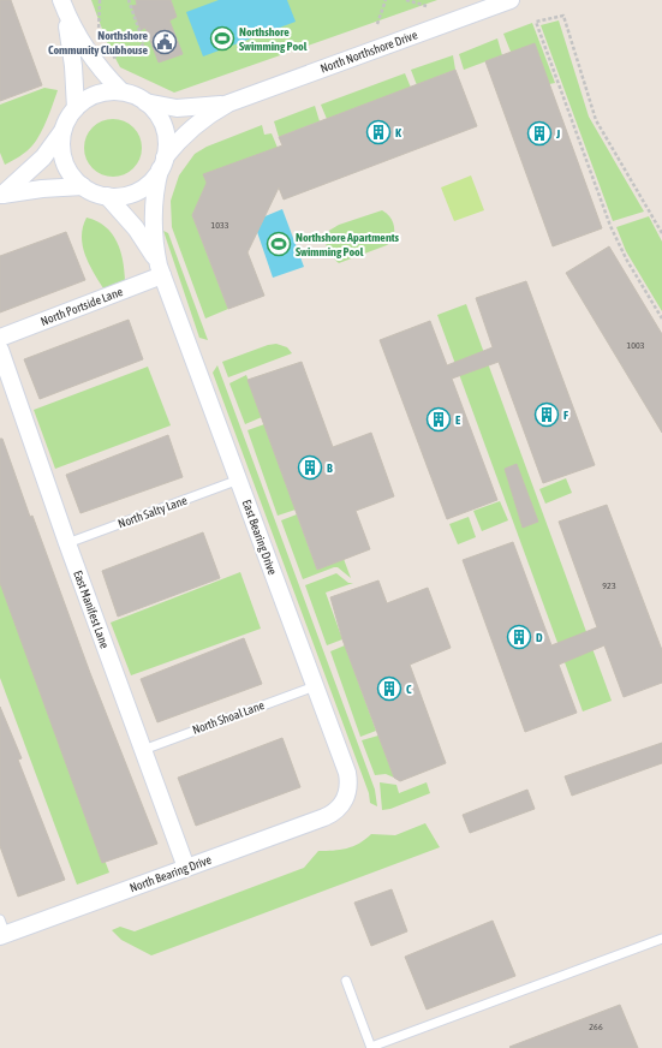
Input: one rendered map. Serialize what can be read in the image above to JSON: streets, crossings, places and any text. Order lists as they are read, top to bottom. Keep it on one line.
{"streets":{"street":["North Northshore Drive","North Portside Lane","East Bearing Drive","East Manifest Lane","North Bearing Drive"],"lane":["North Salty Lane","North Shoal Lane"]},"crossings":[["North Portside Lane","East Bearing Drive"],["North Salty Lane","East Bearing Drive"],["North Salty Lane","East Manifest Lane"],["East Bearing Drive","North Shoal Lane"],["East Bearing Drive","North Bearing Drive"],["East Manifest Lane","North Shoal Lane"],["East Manifest Lane","North Bearing Drive"]],"places":{"sports":["Northshore Swimming Pool","Northshore Apartments Swimming Pool"],"public building":["Northshore Community Clubhouse"],"building":["K","J","F","E","B","D","C"]},"house_numbers":["1033","1003","923","266"]}
